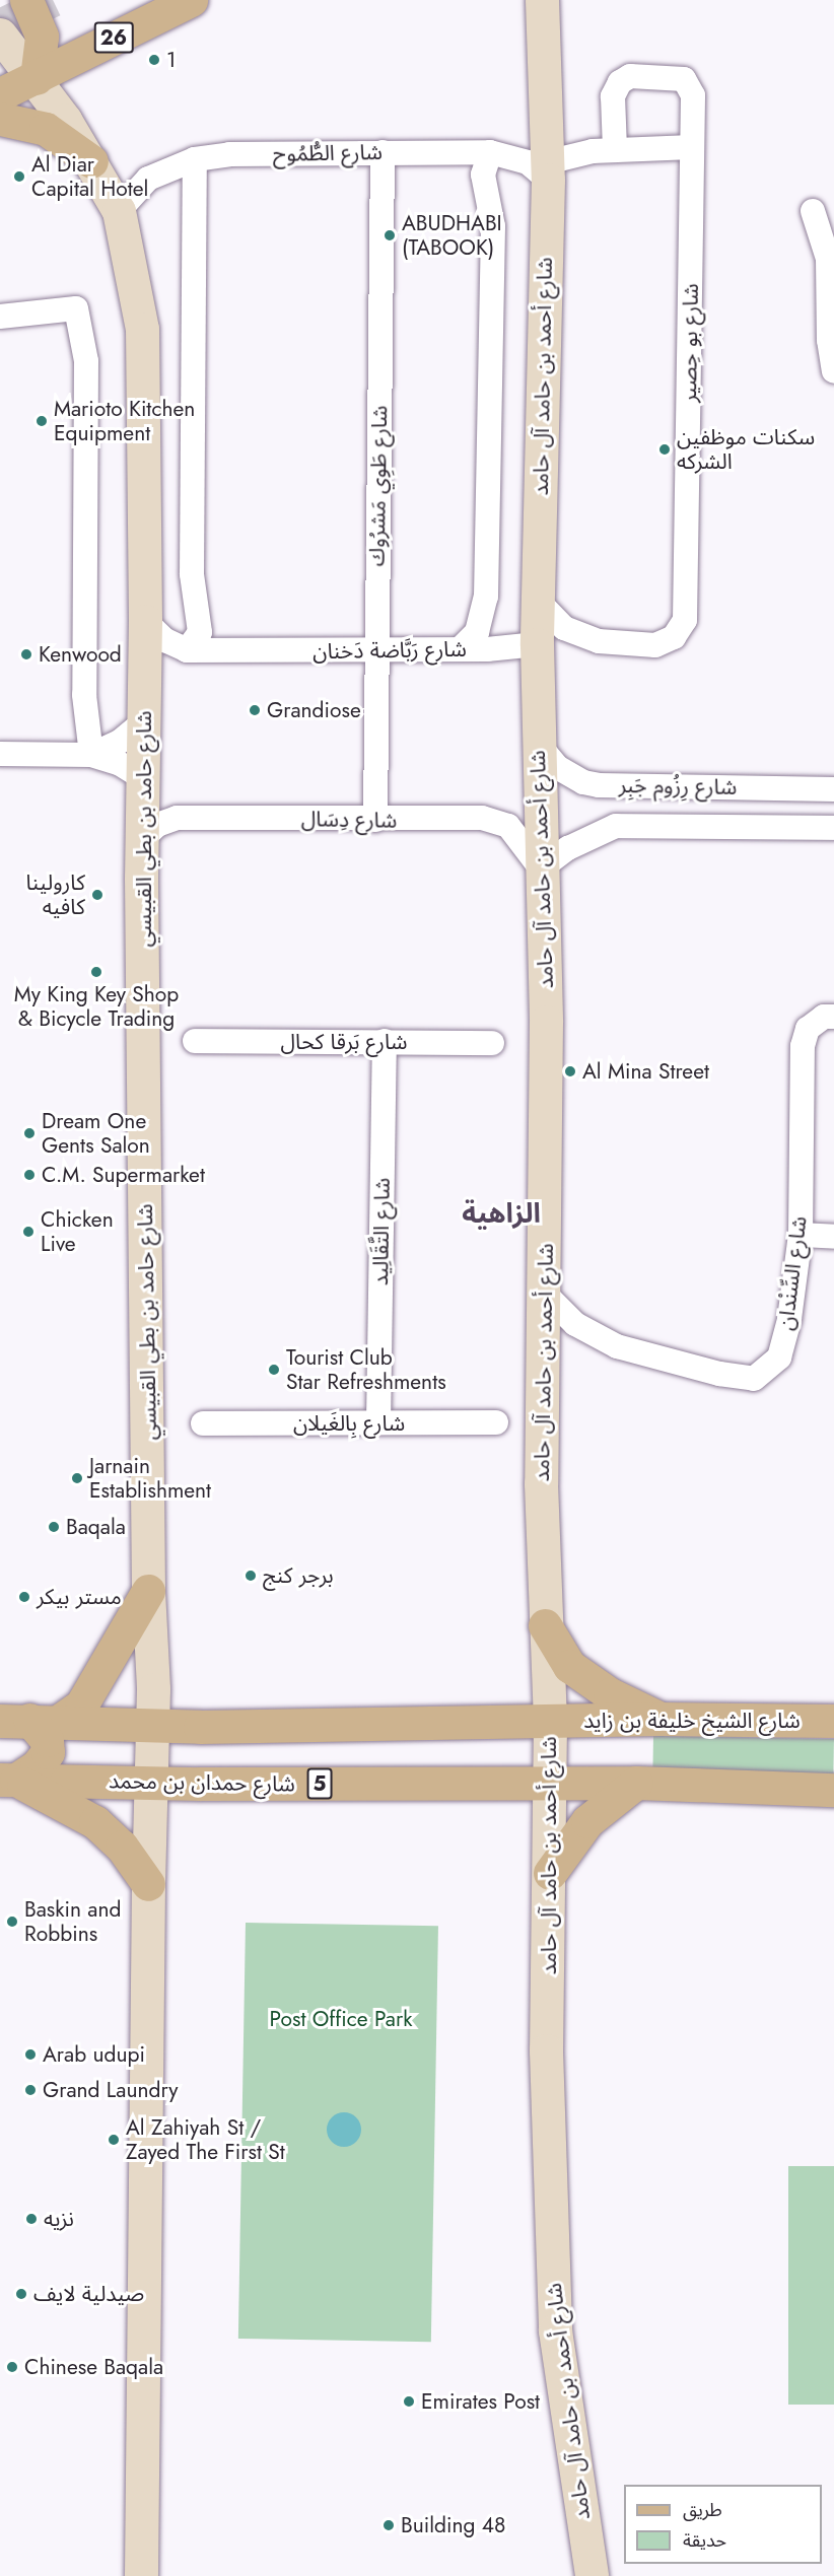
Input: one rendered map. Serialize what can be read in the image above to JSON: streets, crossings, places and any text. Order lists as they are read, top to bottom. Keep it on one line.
{"streets":{"main road":["26","شارع أحمد بن حامد آل حامد","شارع حامد بن بطي القبيسي","شارع الشيخ خليفة بن زايد","شارع حمدان بن محمد","5"],"street":["شارع الطُّمُوح","شارع بو حِصير","شارع طَوِي مَشرُوك","شارع رَبَّاضة دَخنان","شارع رِزُوم جَبِر","شارع دِسَال","شارع بَرقا كحال","شارع التَّقَالِيد","شارع السِّنْدان","شارع بِالغَيلان"]},"crossings":[["26","شارع حامد بن بطي القبيسي"],["شارع الطُّمُوح","شارع أحمد بن حامد آل حامد"],["شارع الطُّمُوح","شارع طَوِي مَشرُوك"],["شارع الطُّمُوح","شارع حامد بن بطي القبيسي"],["شارع بو حِصير","شارع أحمد بن حامد آل حامد"],["شارع أحمد بن حامد آل حامد","شارع رَبَّاضة دَخنان"],["شارع أحمد بن حامد آل حامد","شارع رِزُوم جَبِر"],["شارع أحمد بن حامد آل حامد","شارع دِسَال"],["شارع أحمد بن حامد آل حامد","شارع السِّنْدان"],["شارع أحمد بن حامد آل حامد","شارع الشيخ خليفة بن زايد"],["شارع أحمد بن حامد آل حامد","شارع حمدان بن محمد"],["شارع طَوِي مَشرُوك","شارع رَبَّاضة دَخنان"],["شارع طَوِي مَشرُوك","شارع دِسَال"],["شارع رَبَّاضة دَخنان","شارع حامد بن بطي القبيسي"],["شارع رِزُوم جَبِر","شارع دِسَال"],["شارع دِسَال","شارع حامد بن بطي القبيسي"],["شارع حامد بن بطي القبيسي","شارع حمدان بن محمد"],["شارع بَرقا كحال","شارع التَّقَالِيد"],["شارع التَّقَالِيد","شارع بِالغَيلان"]],"districts":["الزاهية"],"parks":["Post Office Park"],"places":["1","Al Diar Capital Hotel","ABUDHABI (TABOOK)","Marioto Kitchen Equipment","سكنات موظفين الشركه","Kenwood","Grandiose","كارولينا كافيه","My King Key Shop & Bicycle Trading","Al Mina Street","Dream One Gents Salon","C.M. Supermarket","Chicken Live","Tourist Club Star Refreshments","Jarnain Establishment","Baqala","برجر كنج","مستر بيكر","Baskin and Robbins","Arab udupi","Grand Laundry","Al Zahiyah St / Zayed The First St","نزيه","صيدلية لايف","Chinese Baqala","Emirates Post","Building 48"],"legend":["طريق","حديقة"]}
